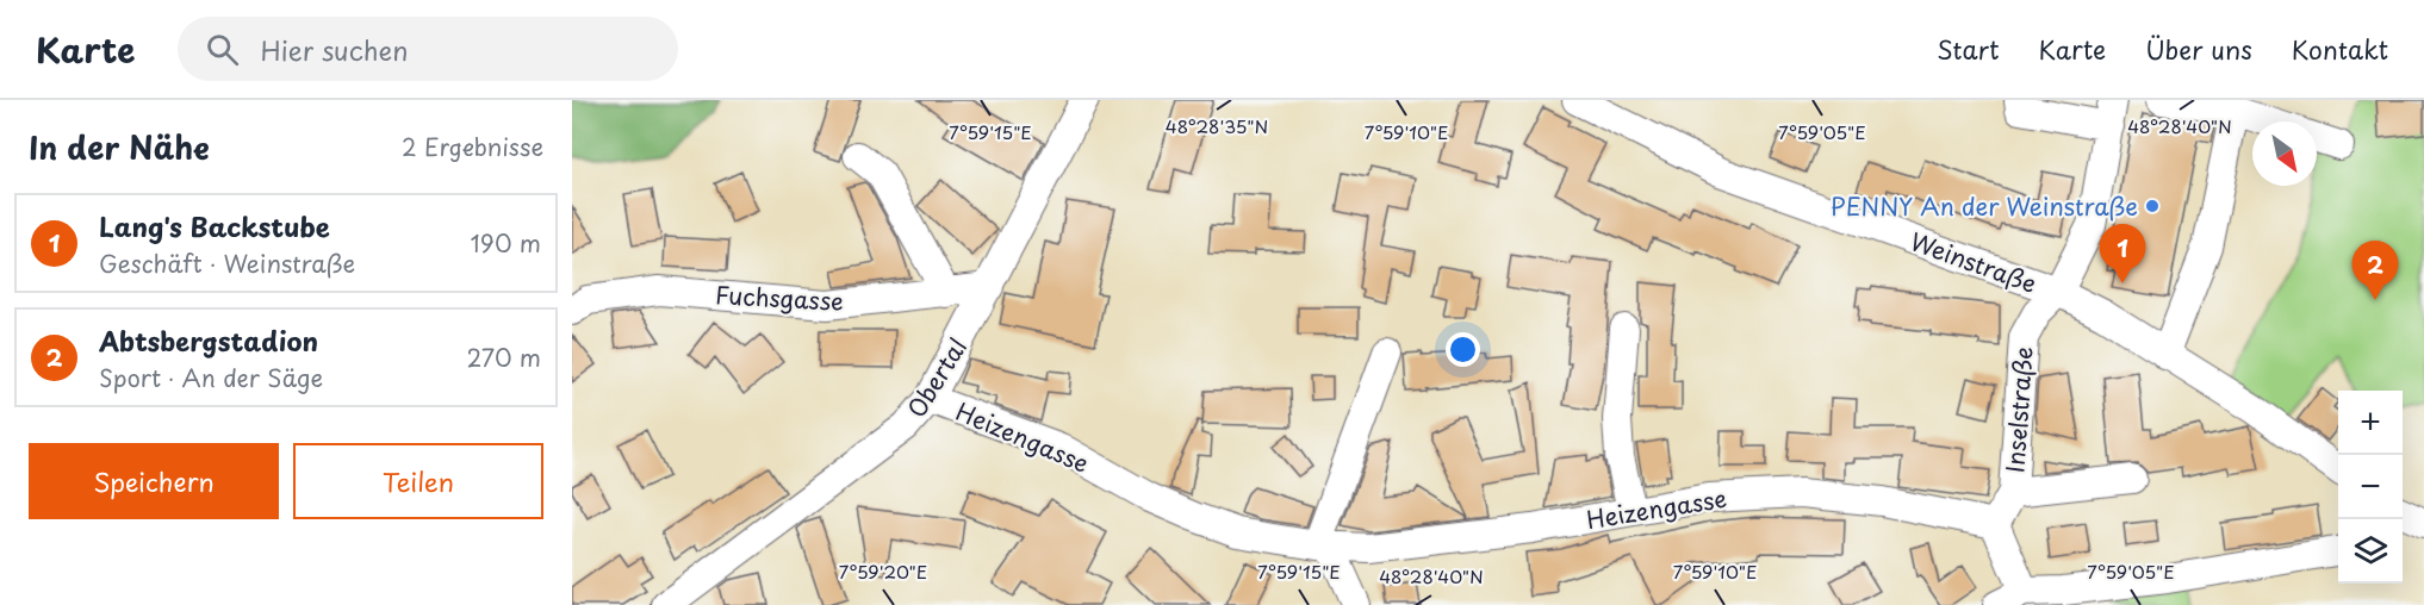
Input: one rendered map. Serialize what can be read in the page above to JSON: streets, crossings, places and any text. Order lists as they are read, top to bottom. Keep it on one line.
{"streets":{"street":["Weinstraße","Fuchsgasse","Obertal","Inselstraße","Heizengasse"]},"crossings":[["Weinstraße","Inselstraße"],["Fuchsgasse","Obertal"],["Obertal","Heizengasse"],["Inselstraße","Heizengasse"]],"places":["PENNY An der Weinstraße"],"north":"bottom right","page":{"header":"Karte","search":"Hier suchen","nav":["Start","Karte","Über uns","Kontakt"],"heading":["In der Nähe","2 Ergebnisse"],"list":[{"mark":"1","name":"Lang's Backstube","note":"Geschäft · Weinstraße","value":"190 m"},{"mark":"2","name":"Abtsbergstadion","note":"Sport · An der Säge","value":"270 m"}],"pins":["1","2"],"map_buttons":["+","−"],"buttons":["Speichern","Teilen"]},"coordinates":["48°28'35\"N","48°28'40\"N","7°59'15\"E","7°59'10\"E","7°59'05\"E","7°59'20\"E"]}
